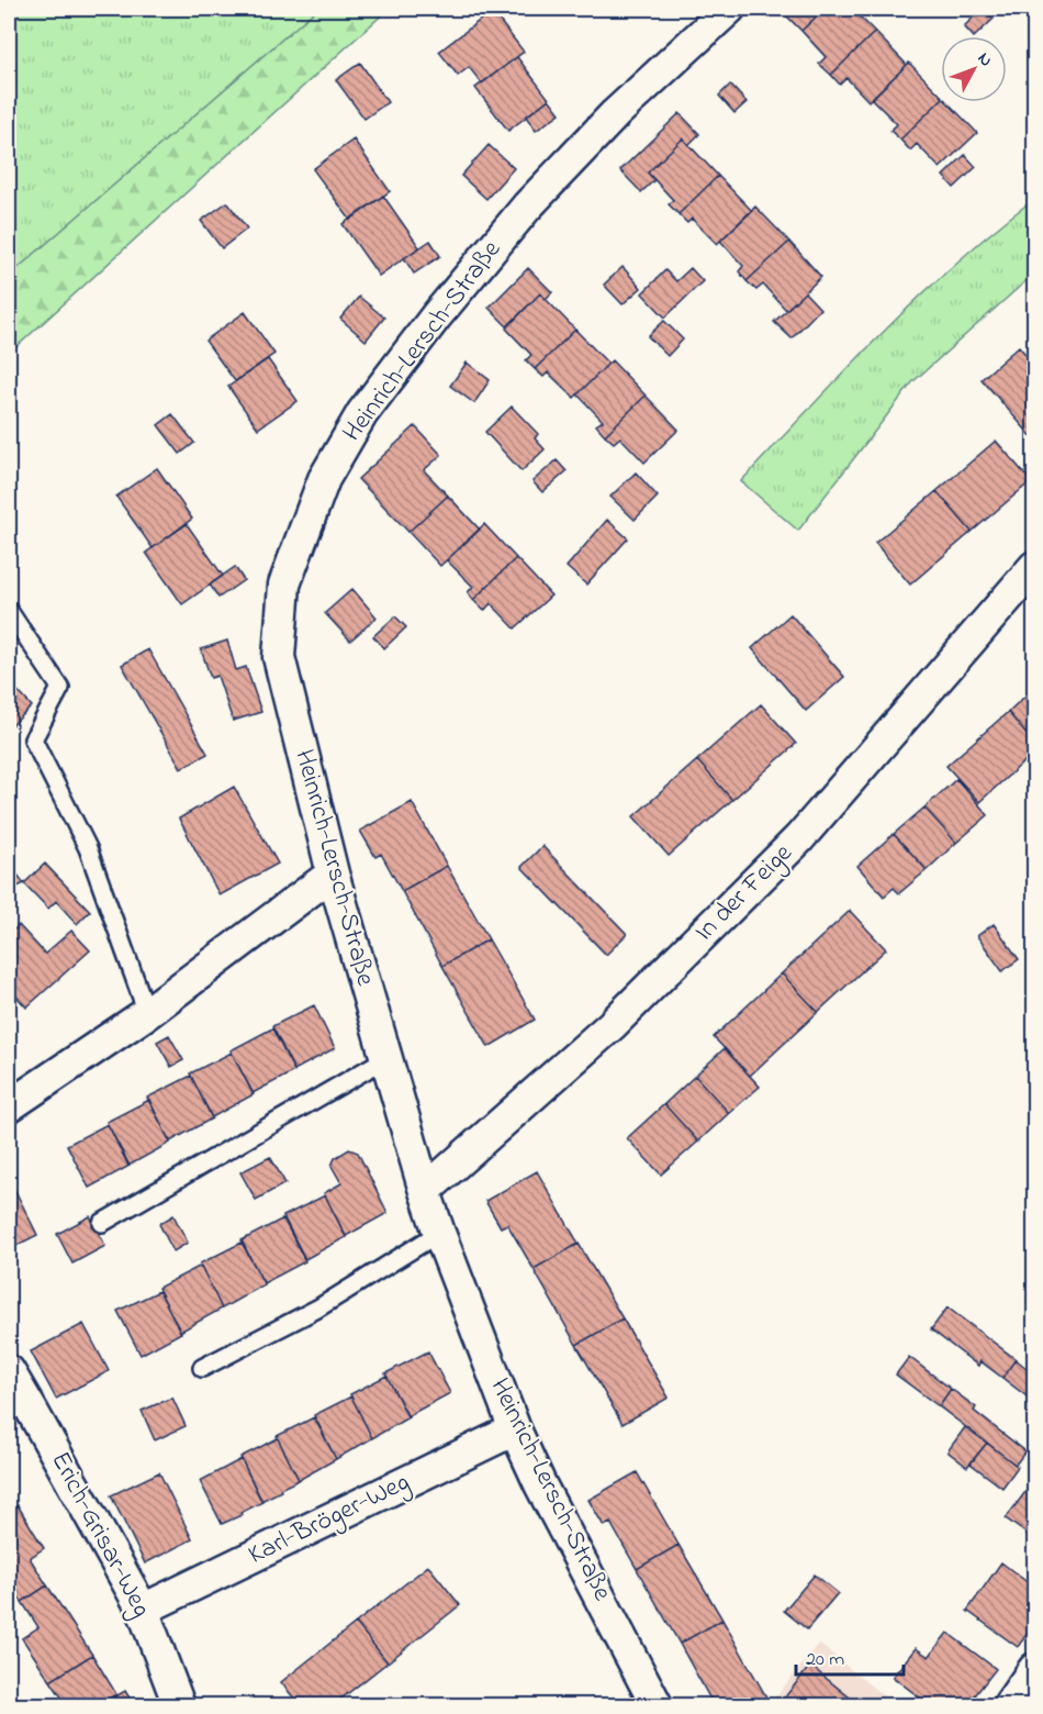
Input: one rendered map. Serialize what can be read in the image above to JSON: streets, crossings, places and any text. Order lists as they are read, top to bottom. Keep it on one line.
{"streets":{"street":["Heinrich-Lersch-Straße","In der Feige","Karl-Bröger-Weg","Erich-Grisar-Weg"]},"crossings":[["Heinrich-Lersch-Straße","In der Feige"],["Heinrich-Lersch-Straße","Karl-Bröger-Weg"],["Karl-Bröger-Weg","Erich-Grisar-Weg"]],"scale_bar":"20 m","north":"top right"}
